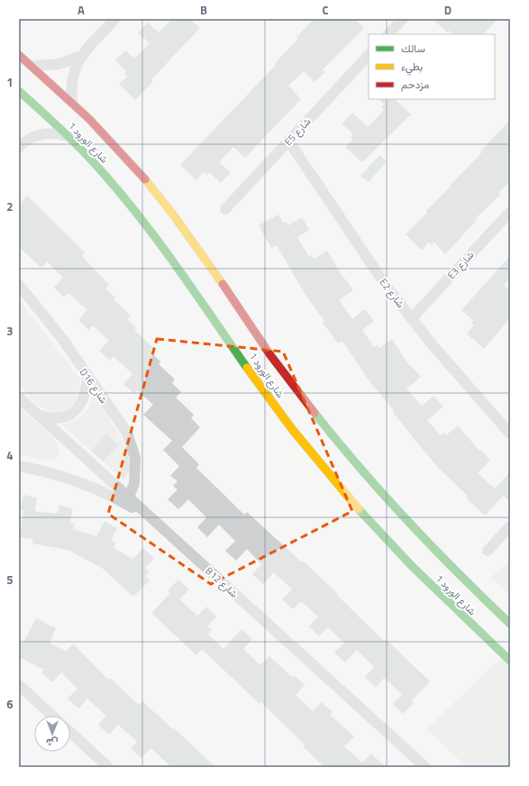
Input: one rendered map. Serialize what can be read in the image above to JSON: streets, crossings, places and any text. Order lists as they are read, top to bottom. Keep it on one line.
{"streets":{"street":["E5 شارع","شارع الورود 1","E3 شارع","E2 شارع","D16 شارع","B12 شارع"]},"crossings":[["E5 شارع","E2 شارع"],["E3 شارع","E2 شارع"],["D16 شارع","B12 شارع"]],"legend":["سالك","بطيء","مزدحم"],"north":"bottom","grid":{"columns":["A","B","C","D"],"rows":["1","2","3","4","5","6"]}}
